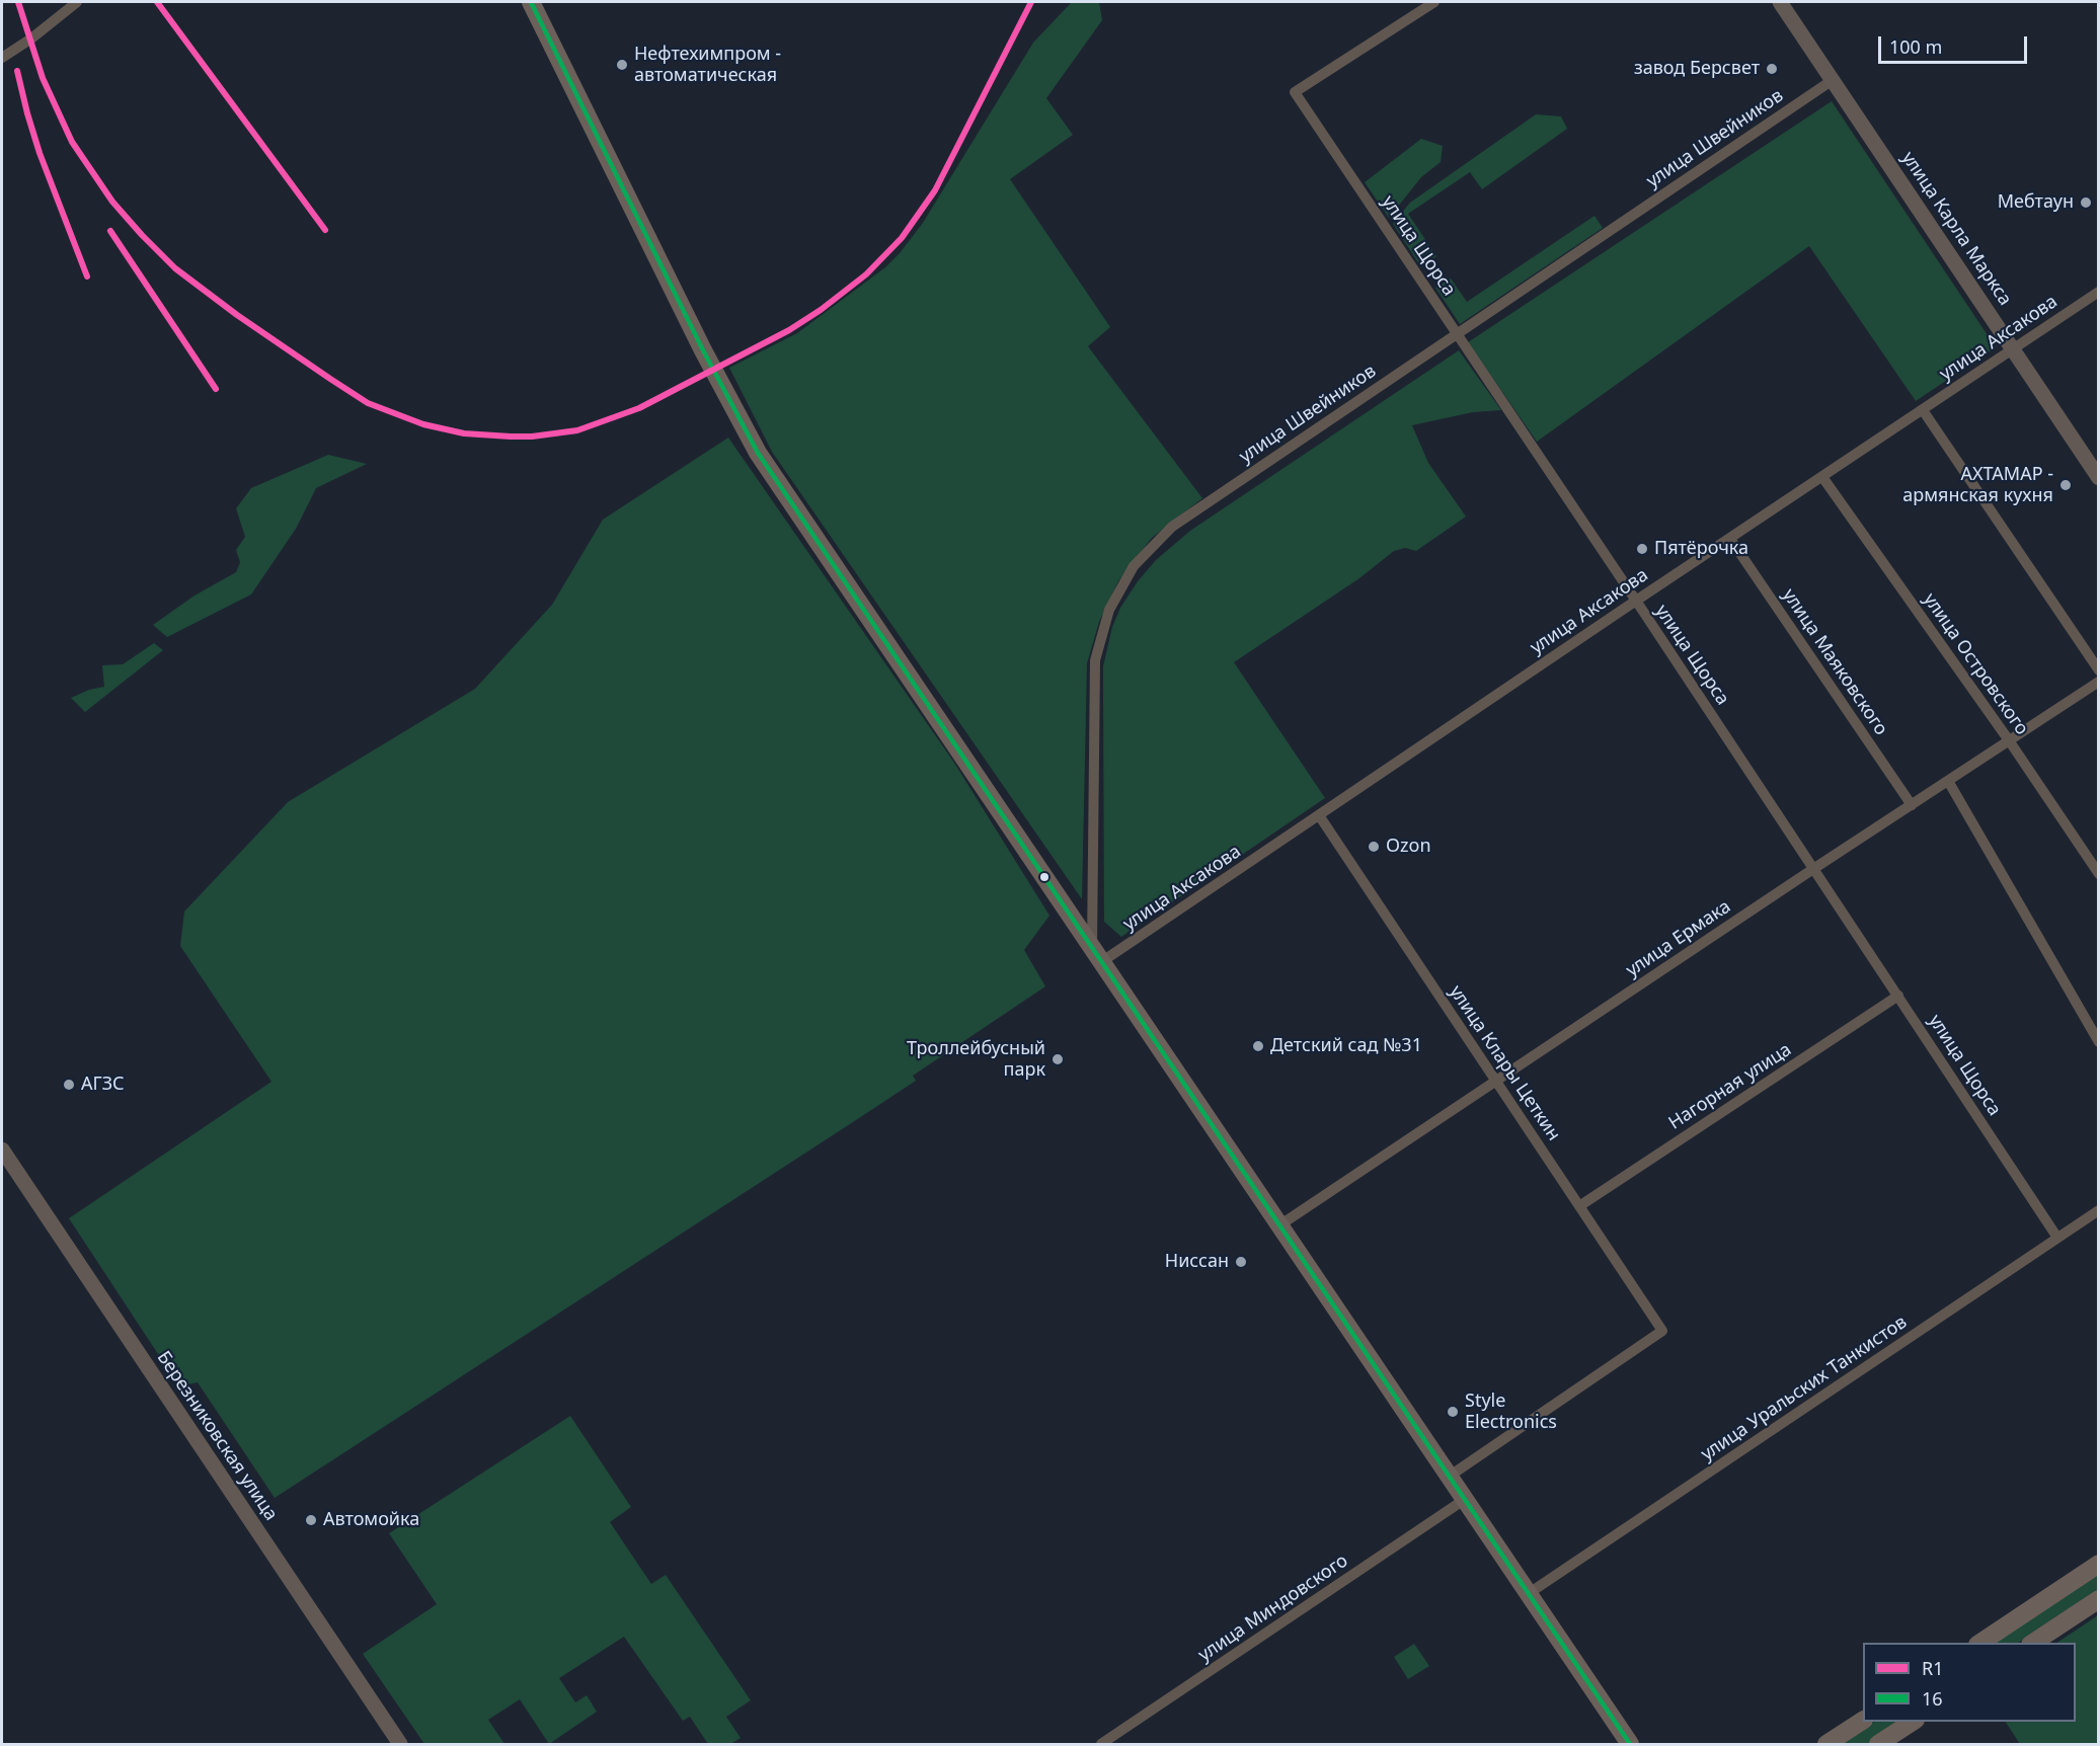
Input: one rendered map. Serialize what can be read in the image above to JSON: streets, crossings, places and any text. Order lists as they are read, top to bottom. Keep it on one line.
{"streets":{"street":["улица Швейников","улица Карла Маркса","улица Щорса","улица Аксакова","улица Маяковского","улица Островского","улица Ермака","улица Клары Цеткин","Нагорная улица","улица Уральских Танкистов","Березниковская улица","улица Миндовского"]},"crossings":[["улица Швейников","улица Карла Маркса"],["улица Швейников","улица Щорса"],["улица Швейников","улица Аксакова"],["улица Карла Маркса","улица Аксакова"],["улица Щорса","улица Аксакова"],["улица Щорса","улица Ермака"],["улица Щорса","Нагорная улица"],["улица Щорса","улица Уральских Танкистов"],["улица Аксакова","улица Маяковского"],["улица Аксакова","улица Островского"],["улица Аксакова","улица Клары Цеткин"],["улица Маяковского","улица Ермака"],["улица Островского","улица Ермака"],["улица Ермака","улица Клары Цеткин"],["улица Клары Цеткин","Нагорная улица"]],"places":["Нефтехимпром - автоматическая","завод Берсвет","Мебтаун","АХТАМАР - армянская кухня","Пятёрочка","Ozon","Детский сад №31","Троллейбусный парк","АГЗС","Ниссан","Style Electronics","Автомойка"],"lines":["transit line R1","transit line 16"],"legend":["R1","16"],"scale_bar":"100 m"}
